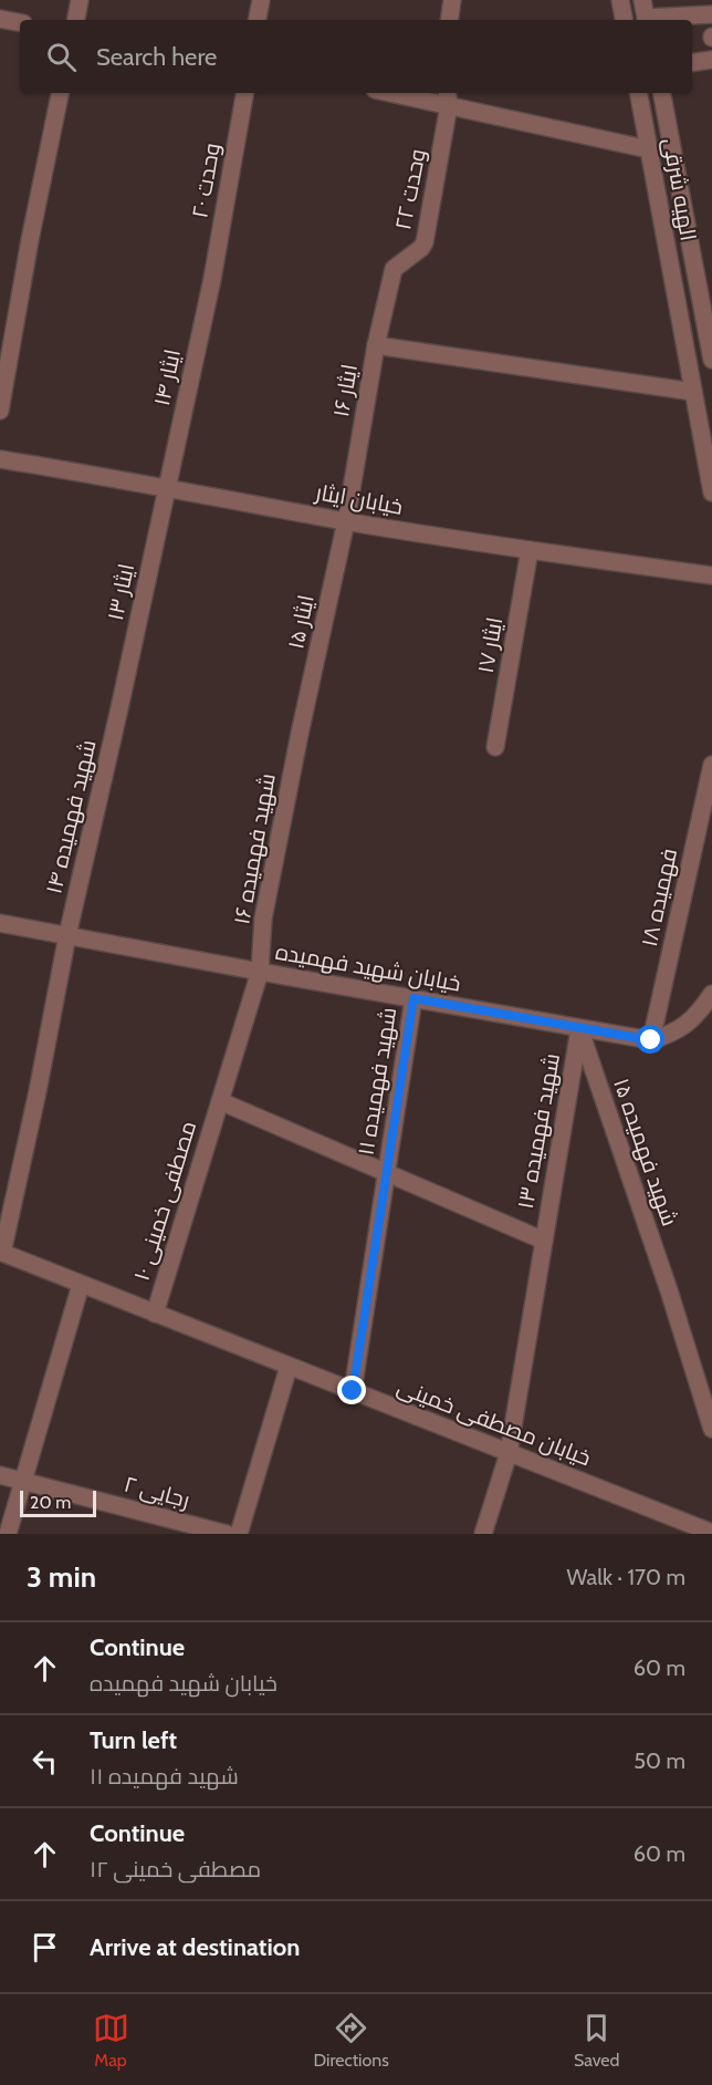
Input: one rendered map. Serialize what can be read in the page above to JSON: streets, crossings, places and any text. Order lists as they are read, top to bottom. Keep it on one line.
{"streets":{"street":["وحدت ۲۰","وحدت ۲۲","الهیه شرقی","ایثار ۱۴","ایثار ۱۶","خیابان ایثار","ایثار ۱۳","ایثار ۱۵","ایثار ۱۷","شهید فهمیده ۱۴","شهید فهمیده ۱۶","فهمیده ۱۸","خیابان شهید فهمیده","شهید فهمیده ۱۱","شهید فهمیده ۱۳","شهید فهمیده ۱۵","مصطفی خمینی ۱۰","خیابان مصطفی خمینی","رجایی ۲"]},"crossings":[["وحدت ۲۰","ایثار ۱۴"],["وحدت ۲۲","ایثار ۱۶"],["ایثار ۱۴","خیابان ایثار"],["ایثار ۱۴","ایثار ۱۳"],["ایثار ۱۶","خیابان ایثار"],["ایثار ۱۶","ایثار ۱۵"],["خیابان ایثار","ایثار ۱۳"],["خیابان ایثار","ایثار ۱۵"],["خیابان ایثار","ایثار ۱۷"],["ایثار ۱۳","شهید فهمیده ۱۴"],["ایثار ۱۵","شهید فهمیده ۱۶"],["شهید فهمیده ۱۴","خیابان شهید فهمیده"],["شهید فهمیده ۱۴","خیابان مصطفی خمینی"],["شهید فهمیده ۱۶","خیابان شهید فهمیده"],["شهید فهمیده ۱۶","مصطفی خمینی ۱۰"],["فهمیده ۱۸","خیابان شهید فهمیده"],["خیابان شهید فهمیده","شهید فهمیده ۱۱"],["خیابان شهید فهمیده","شهید فهمیده ۱۳"],["خیابان شهید فهمیده","شهید فهمیده ۱۵"],["شهید فهمیده ۱۱","خیابان مصطفی خمینی"],["شهید فهمیده ۱۳","شهید فهمیده ۱۵"],["شهید فهمیده ۱۳","خیابان مصطفی خمینی"],["مصطفی خمینی ۱۰","خیابان مصطفی خمینی"]],"scale_bar":"20 m","page":{"search":"Search here","scale":"20 m","heading":["3 min","Walk · 170 m"],"list":[["Continue","خیابان شهید فهمیده","60 m"],["Turn left","شهید فهمیده ۱۱","50 m"],["Continue","مصطفی خمینی ۱۲","60 m"],"Arrive at destination"],"nav":["Map","Directions","Saved"]}}
